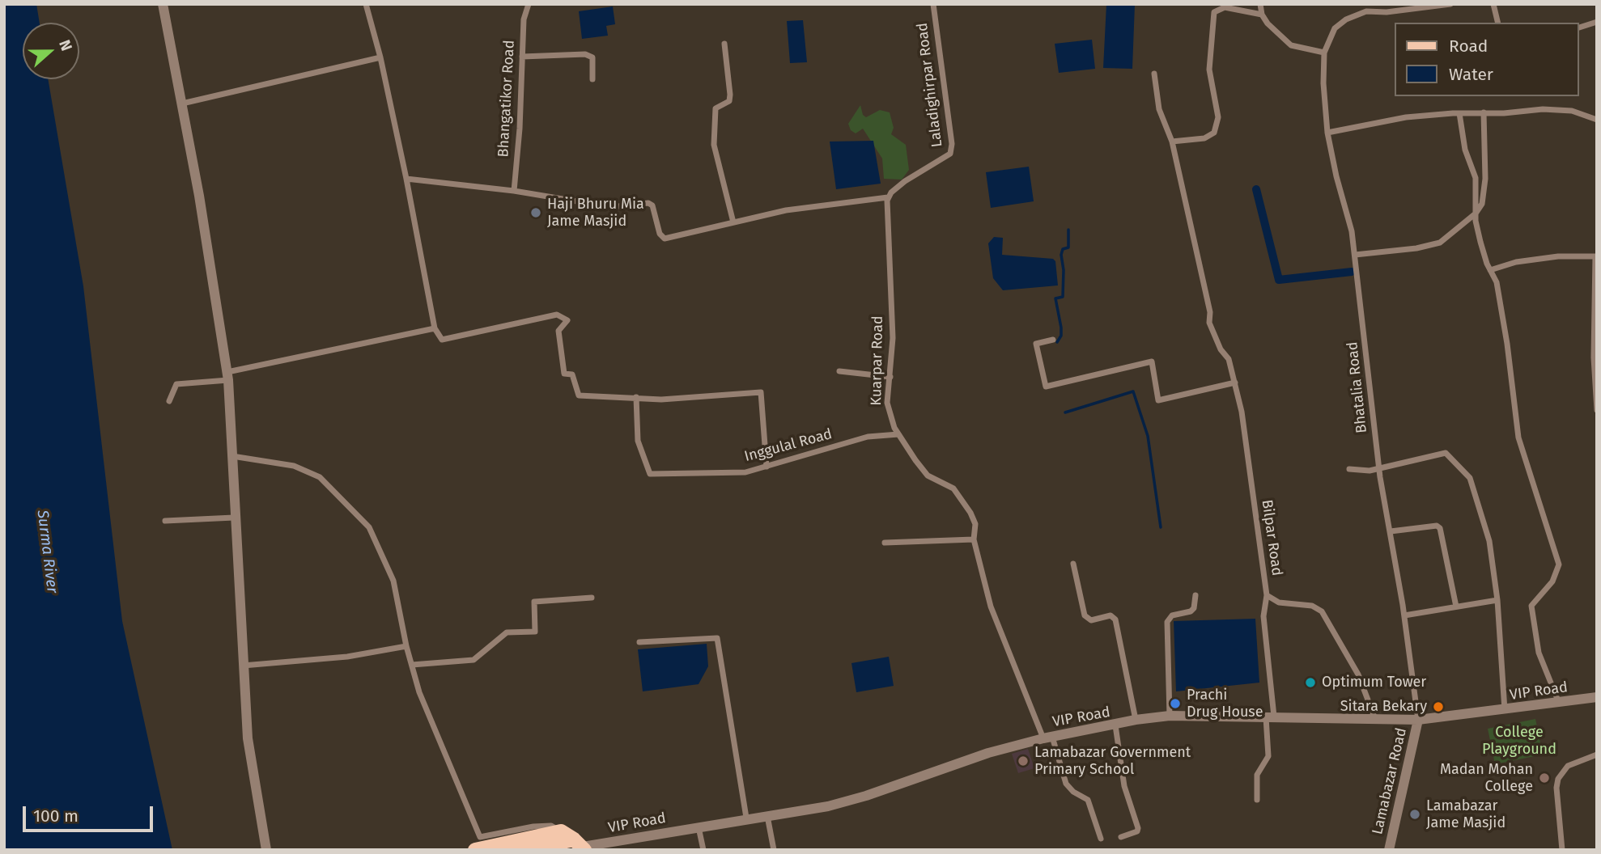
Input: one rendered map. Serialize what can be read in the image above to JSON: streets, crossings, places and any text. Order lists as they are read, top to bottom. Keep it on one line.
{"streets":{"street":["Laladighirpar Road","Bhangatikor Road","Kuarpar Road","Bhatalia Road","Inggulal Road","Bilpar Road","VIP Road","Lamabazar Road"]},"crossings":[["Laladighirpar Road","Kuarpar Road"],["Kuarpar Road","Inggulal Road"],["Kuarpar Road","VIP Road"],["Bhatalia Road","VIP Road"],["Bhatalia Road","Lamabazar Road"],["Bilpar Road","VIP Road"],["VIP Road","Lamabazar Road"]],"water":["Surma River"],"parks":["College Playground"],"places":["Haji Bhuru Mia Jame Masjid","Optimum Tower","Prachi Drug House","Sitara Bekary","Lamabazar Government Primary School","Madan Mohan College","Lamabazar Jame Masjid"],"legend":["Road","Water"],"scale_bar":"100 m","north":"right"}
